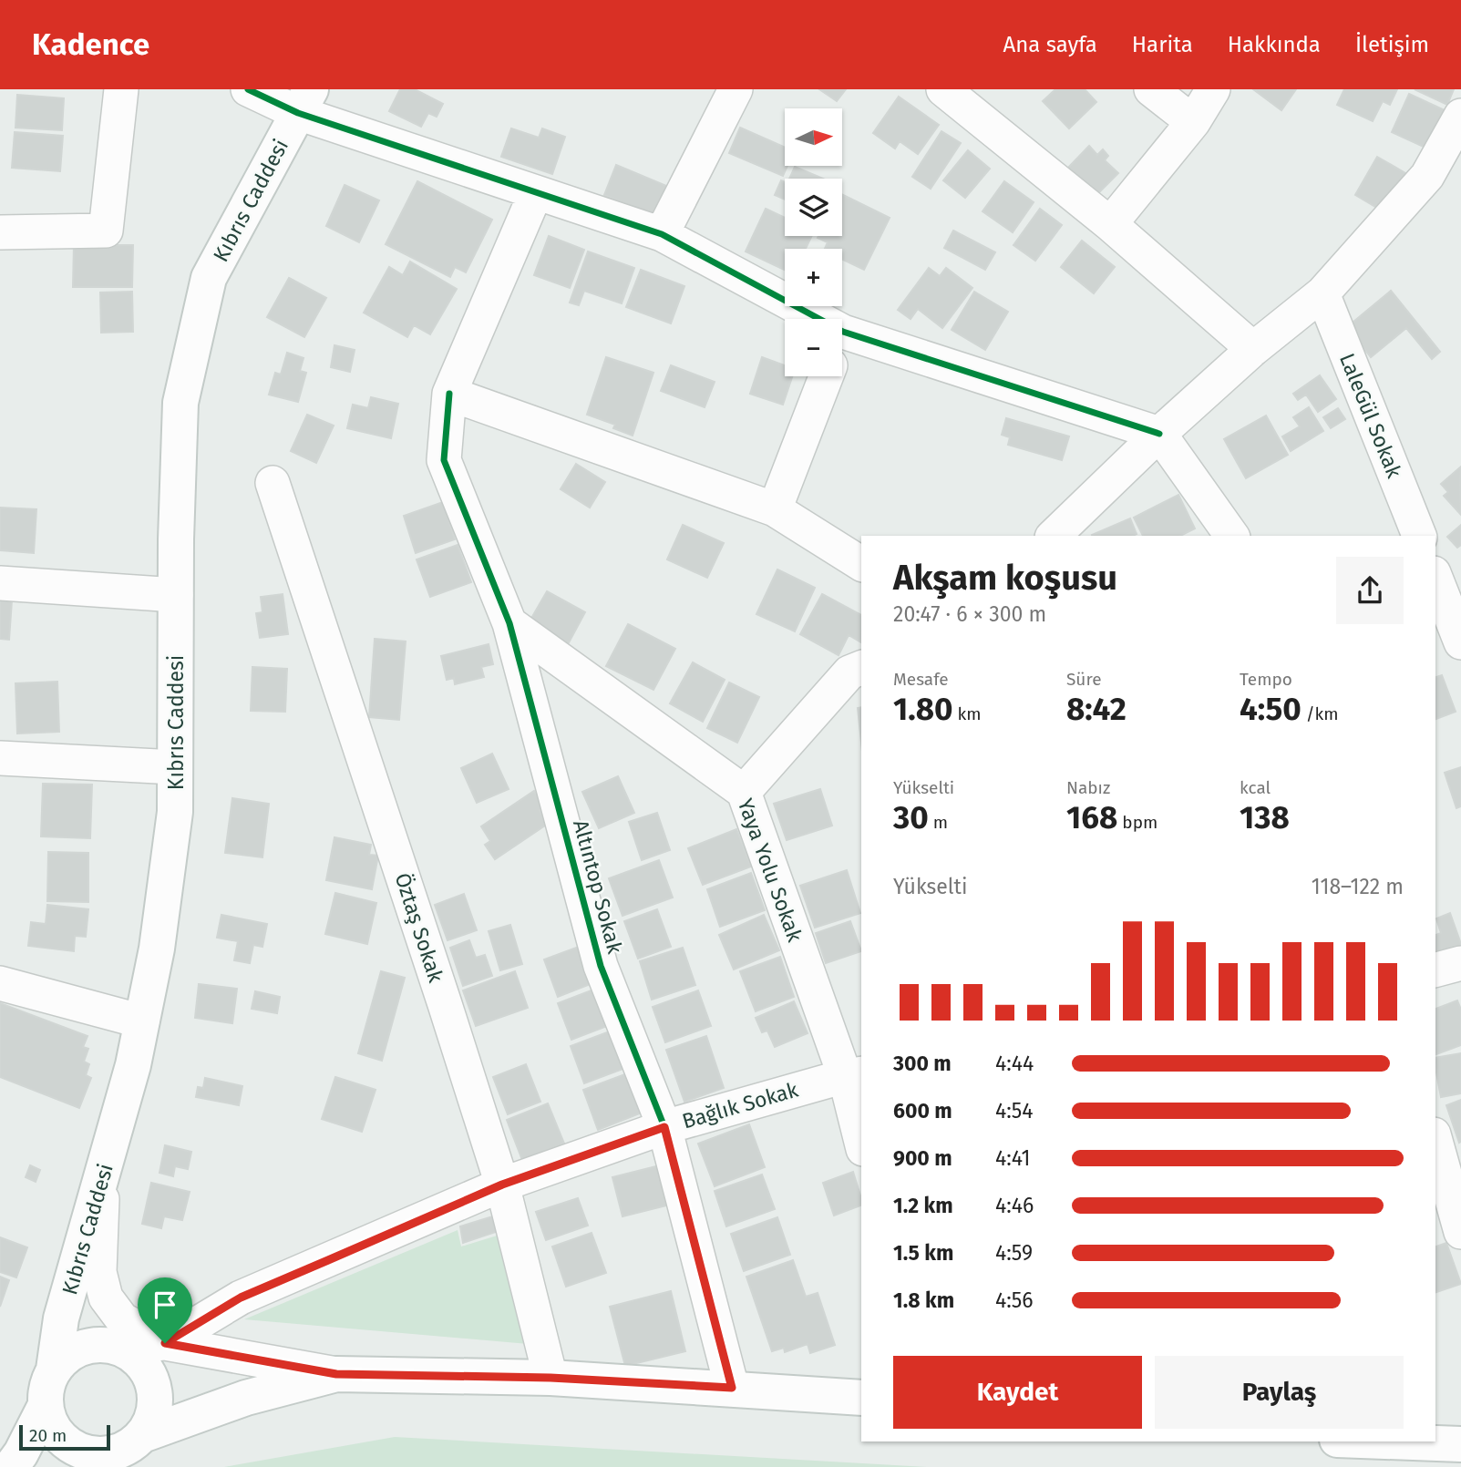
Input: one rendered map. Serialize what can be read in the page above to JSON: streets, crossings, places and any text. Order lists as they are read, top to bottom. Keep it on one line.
{"streets":{"main road":["Kıbrıs Caddesi"],"street":["LaleGül Sokak","Yaya Yolu Sokak","Altıntop Sokak","Öztaş Sokak","Bağlık Sokak"]},"crossings":[["Yaya Yolu Sokak","Altıntop Sokak"],["Yaya Yolu Sokak","Bağlık Sokak"],["Altıntop Sokak","Bağlık Sokak"],["Öztaş Sokak","Bağlık Sokak"]],"scale_bar":"20 m","north":"right","page":{"header":"Kadence","nav":["Ana sayfa","Harita","Hakkında","İletişim"],"map_buttons":["+","−"],"heading":["Akşam koşusu","20:47 · 6 × 300 m"],"stats":[["Mesafe","1.80 km"],["Süre","8:42"],["Tempo","4:50 /km"],["Yükselti","30 m"],["Nabız","168 bpm"],["kcal","138"]],"chart":["Yükselti","118–122 m"],"list":[{"name":"300 m","note":"4:44"},{"name":"600 m","note":"4:54"},{"name":"900 m","note":"4:41"},{"name":"1.2 km","note":"4:46"},{"name":"1.5 km","note":"4:59"},{"name":"1.8 km","note":"4:56"}],"buttons":["Kaydet","Paylaş"],"scale":"20 m"}}
